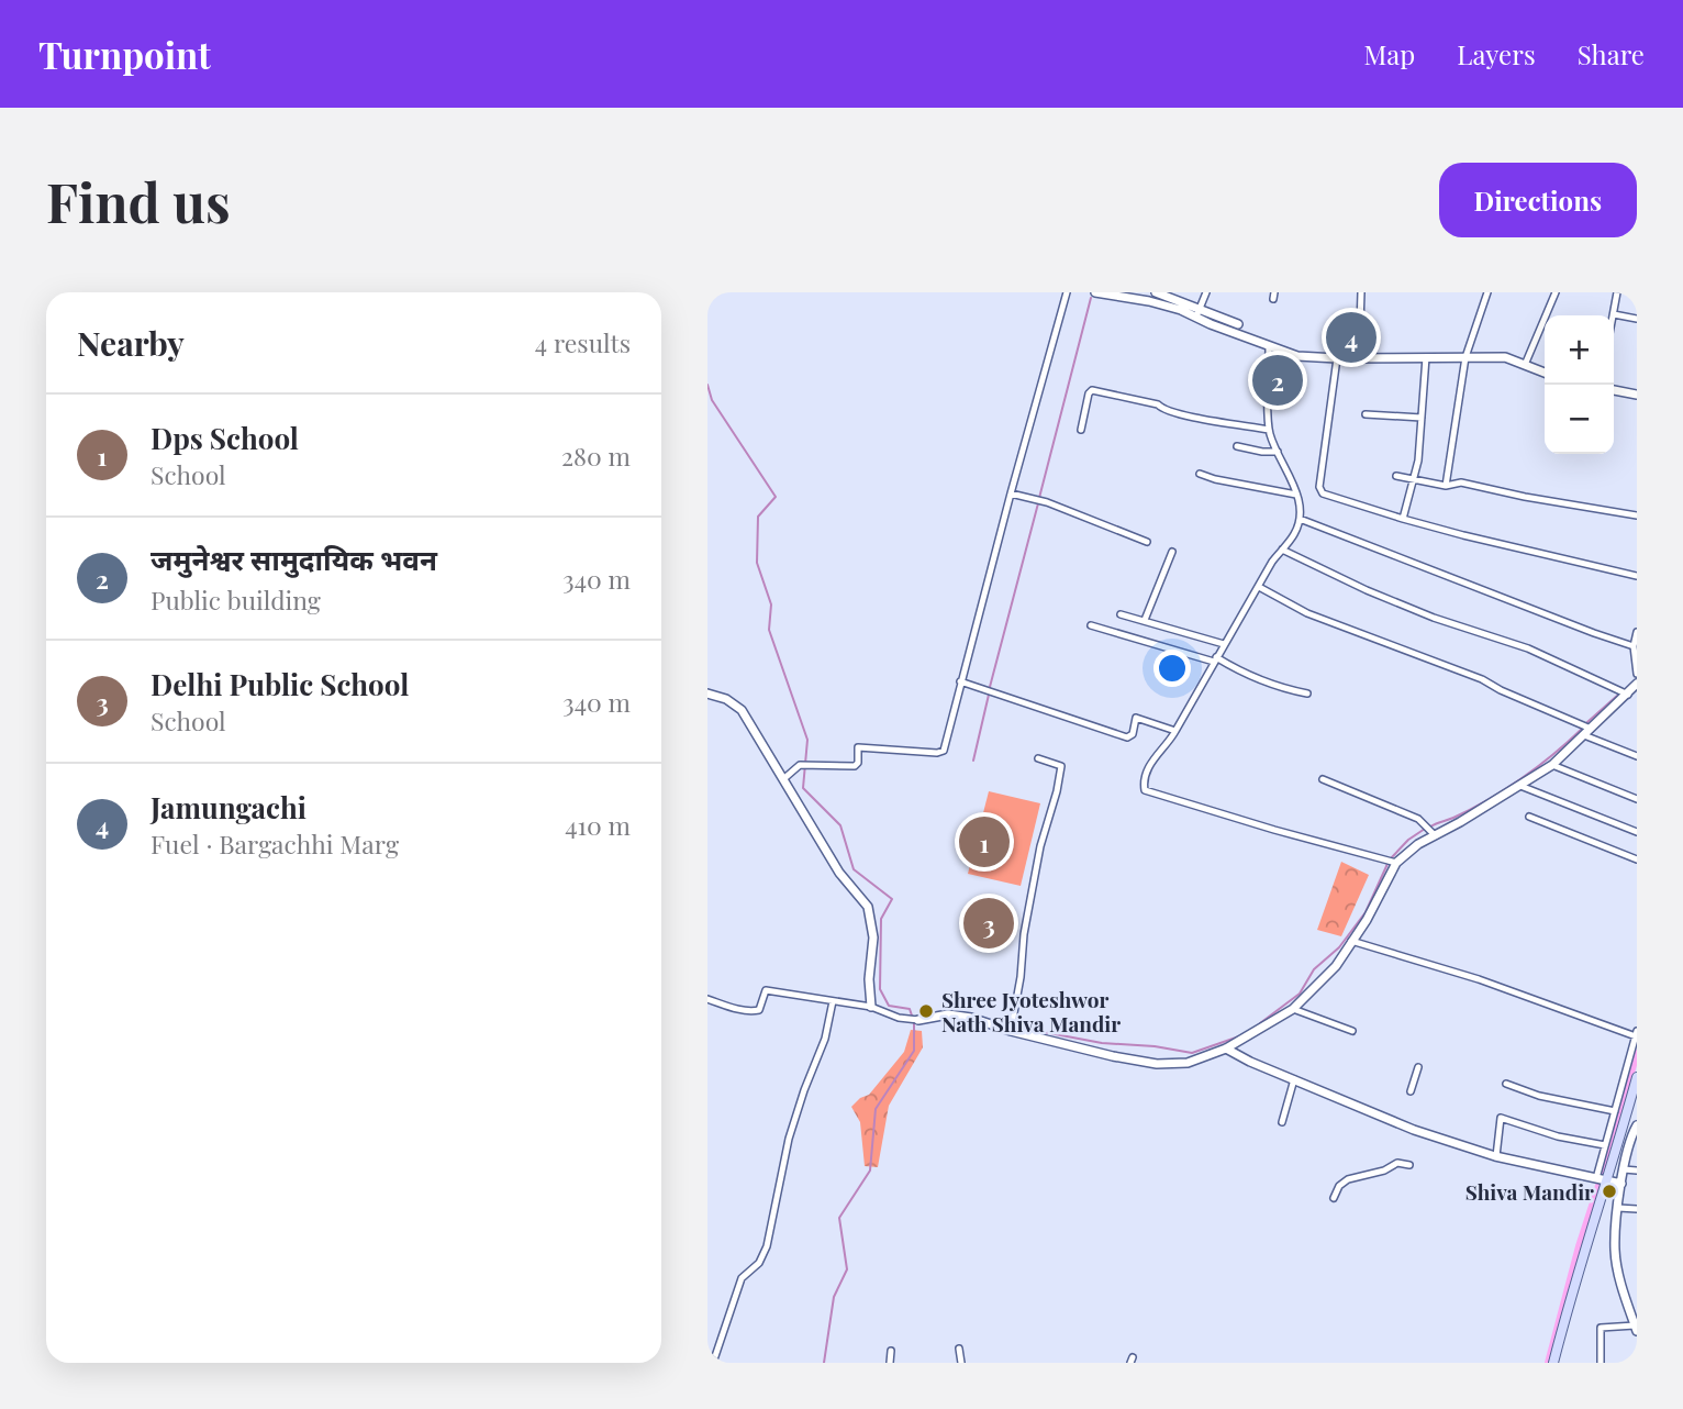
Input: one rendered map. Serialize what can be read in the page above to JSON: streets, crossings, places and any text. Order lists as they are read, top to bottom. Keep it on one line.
{"places":["Shree Jyoteshwor Nath Shiva Mandir","Shiva Mandir"],"page":{"header":"Turnpoint","nav":["Map","Layers","Share"],"buttons":"Directions","title":"Find us","heading":["Nearby","4 results"],"pins":["4","2","1","3"],"map_buttons":["+","−"],"list":[{"mark":"1","name":"Dps School","note":"School","value":"280 m"},{"mark":"2","name":"जमुनेश्वर सामुदायिक भवन","note":"Public building","value":"340 m"},{"mark":"3","name":"Delhi Public School","note":"School","value":"340 m"},{"mark":"4","name":"Jamungachi","note":"Fuel · Bargachhi Marg","value":"410 m"}]}}
